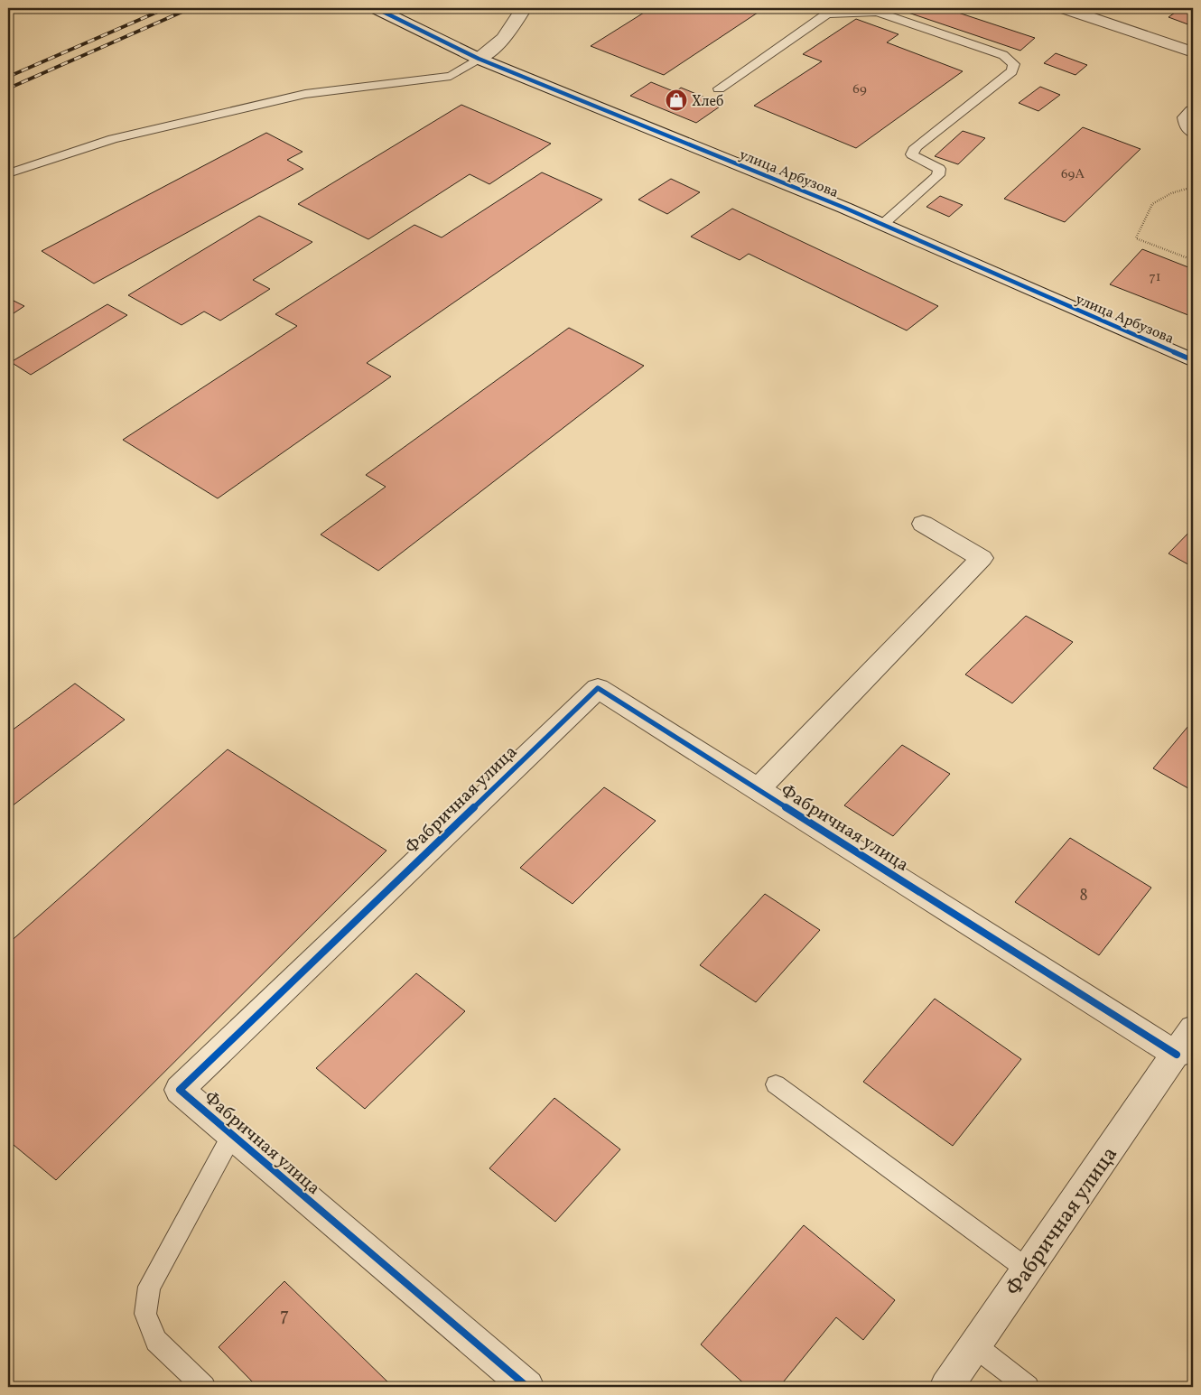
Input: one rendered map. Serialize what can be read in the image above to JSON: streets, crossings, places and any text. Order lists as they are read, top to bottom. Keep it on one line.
{"streets":{"street":["улица Арбузова","Фабричная улица"]},"places":{"shop":["Хлеб"]},"house_numbers":["69","69А","71","8","7"]}
